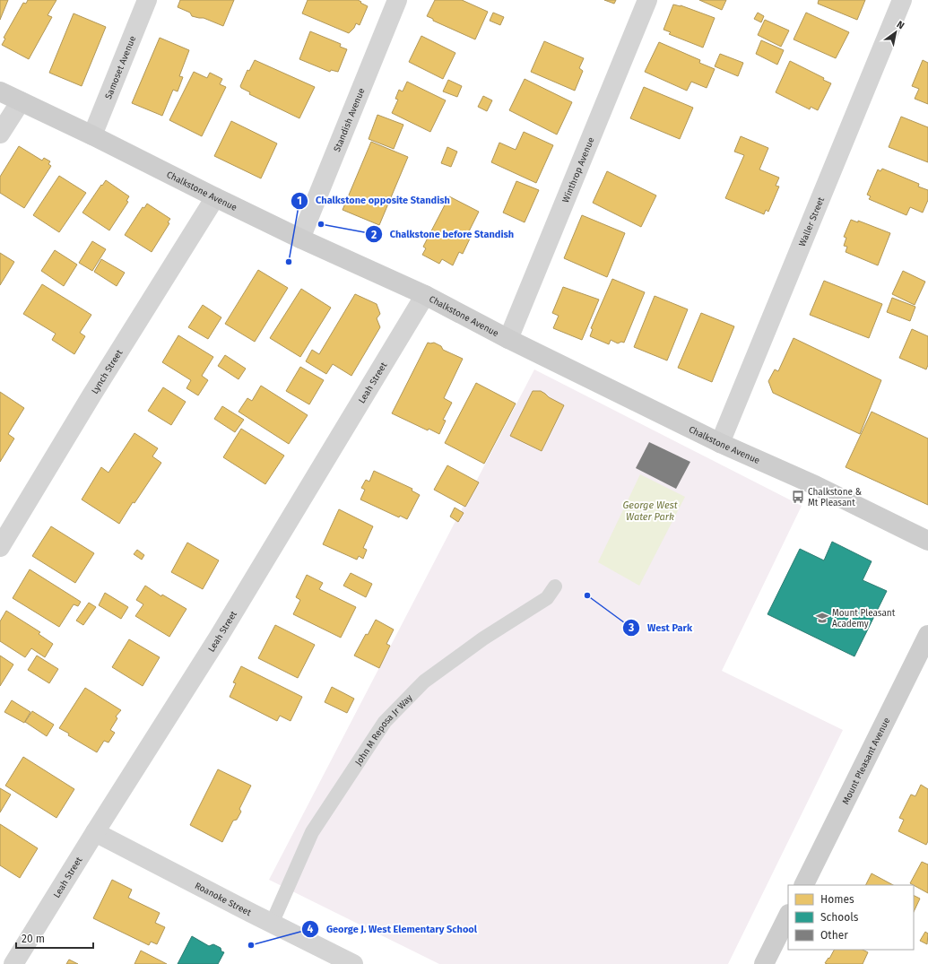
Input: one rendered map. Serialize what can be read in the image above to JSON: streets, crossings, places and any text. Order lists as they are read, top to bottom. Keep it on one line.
{"streets":{"main road":["Chalkstone Avenue","Mount Pleasant Avenue"],"street":["Samoset Avenue","Standish Avenue","Winthrop Avenue","Waller Street","Lynch Street","Leah Street","Roanoke Street"],"lane":["John M Reposa Jr Way"]},"crossings":[["Samoset Avenue","Chalkstone Avenue"],["Standish Avenue","Chalkstone Avenue"],["Winthrop Avenue","Chalkstone Avenue"],["Chalkstone Avenue","Waller Street"],["Chalkstone Avenue","Lynch Street"],["Chalkstone Avenue","Leah Street"],["Leah Street","Roanoke Street"],["John M Reposa Jr Way","Roanoke Street"]],"water":["George West Water Park"],"places":{"other":["Chalkstone before Standish","Chalkstone opposite Standish","West Park","George J. West Elementary School"],"bus stop":["Chalkstone & Mt Pleasant"],"school or university":["Mount Pleasant Academy"]},"legend":["Homes","Schools","Other"],"scale_bar":"20 m","north":"top right"}
